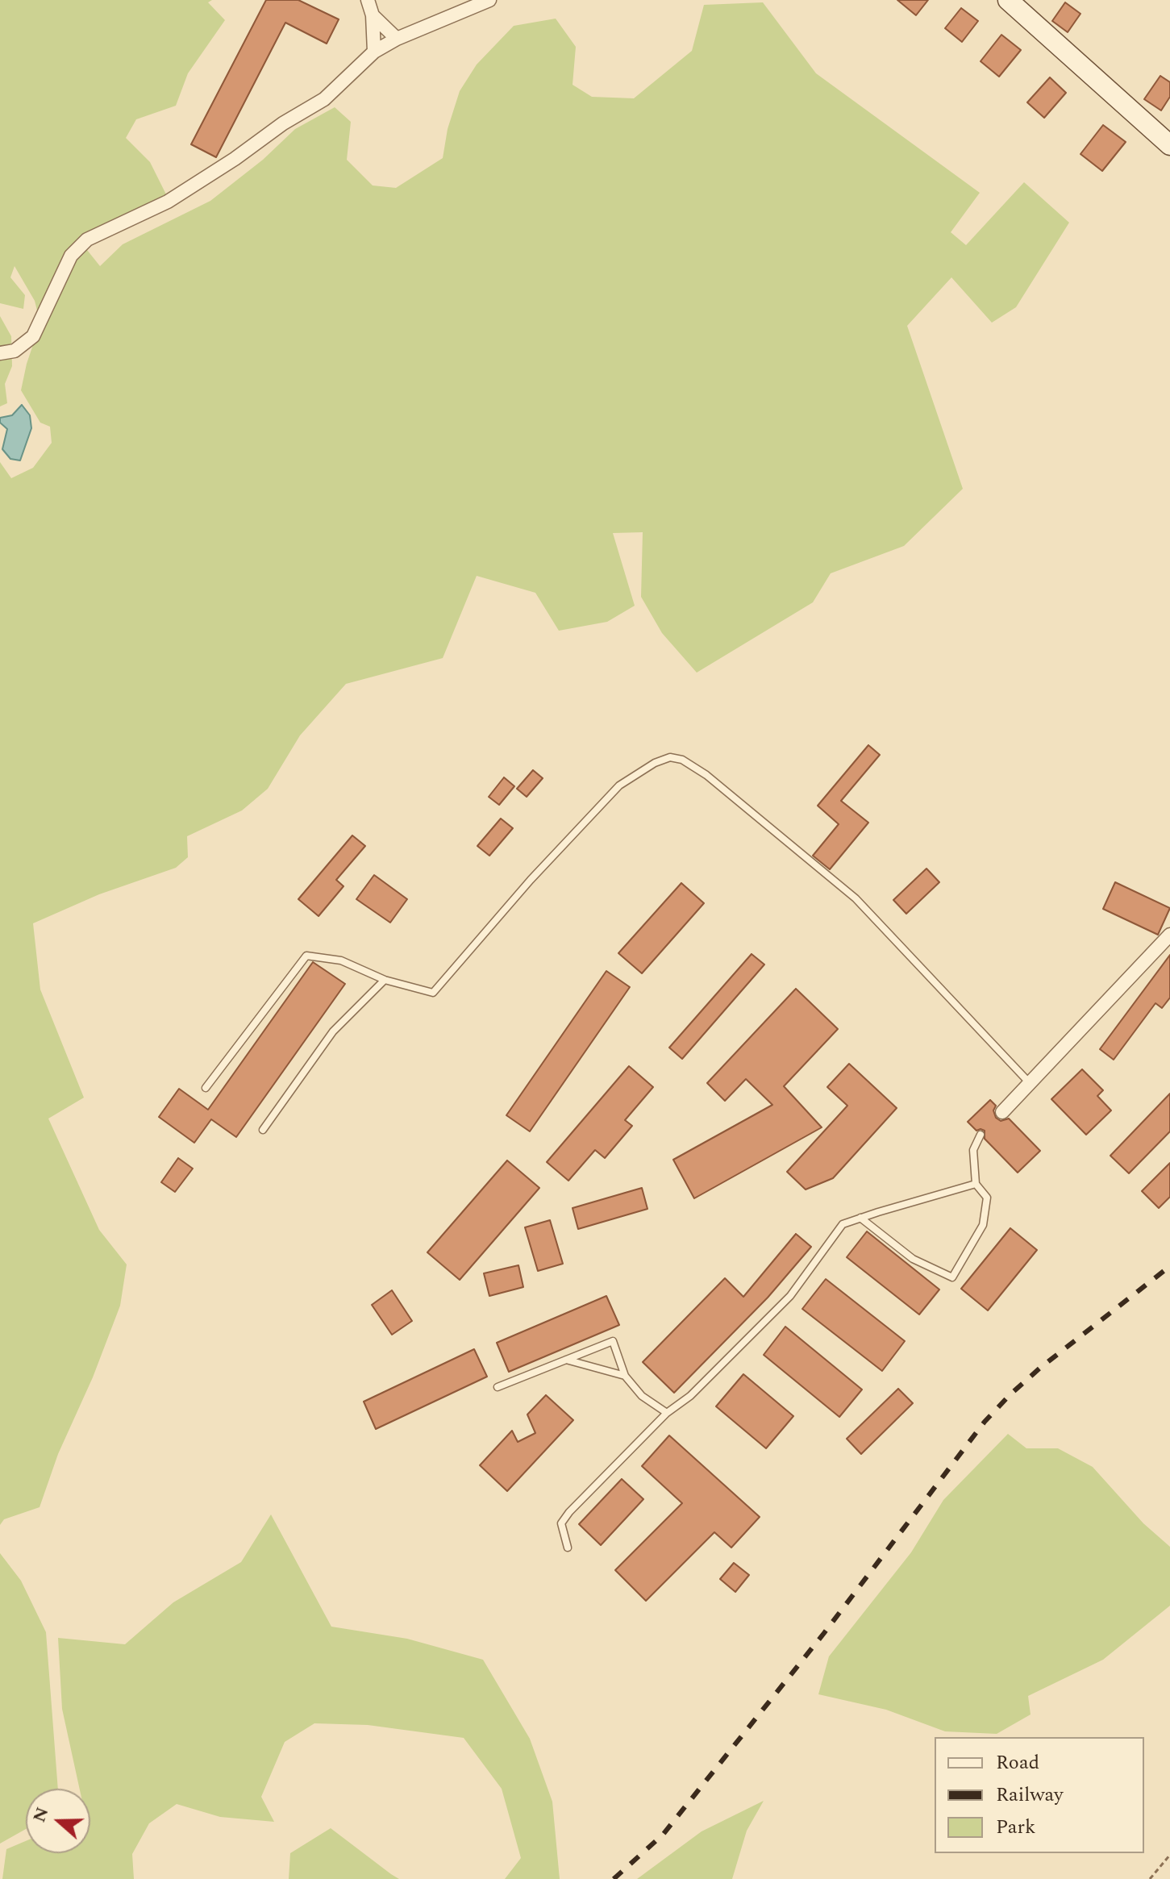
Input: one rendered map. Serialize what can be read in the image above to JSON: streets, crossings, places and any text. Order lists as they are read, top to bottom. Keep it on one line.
{"legend":["Road","Railway","Park"],"north":"left"}
